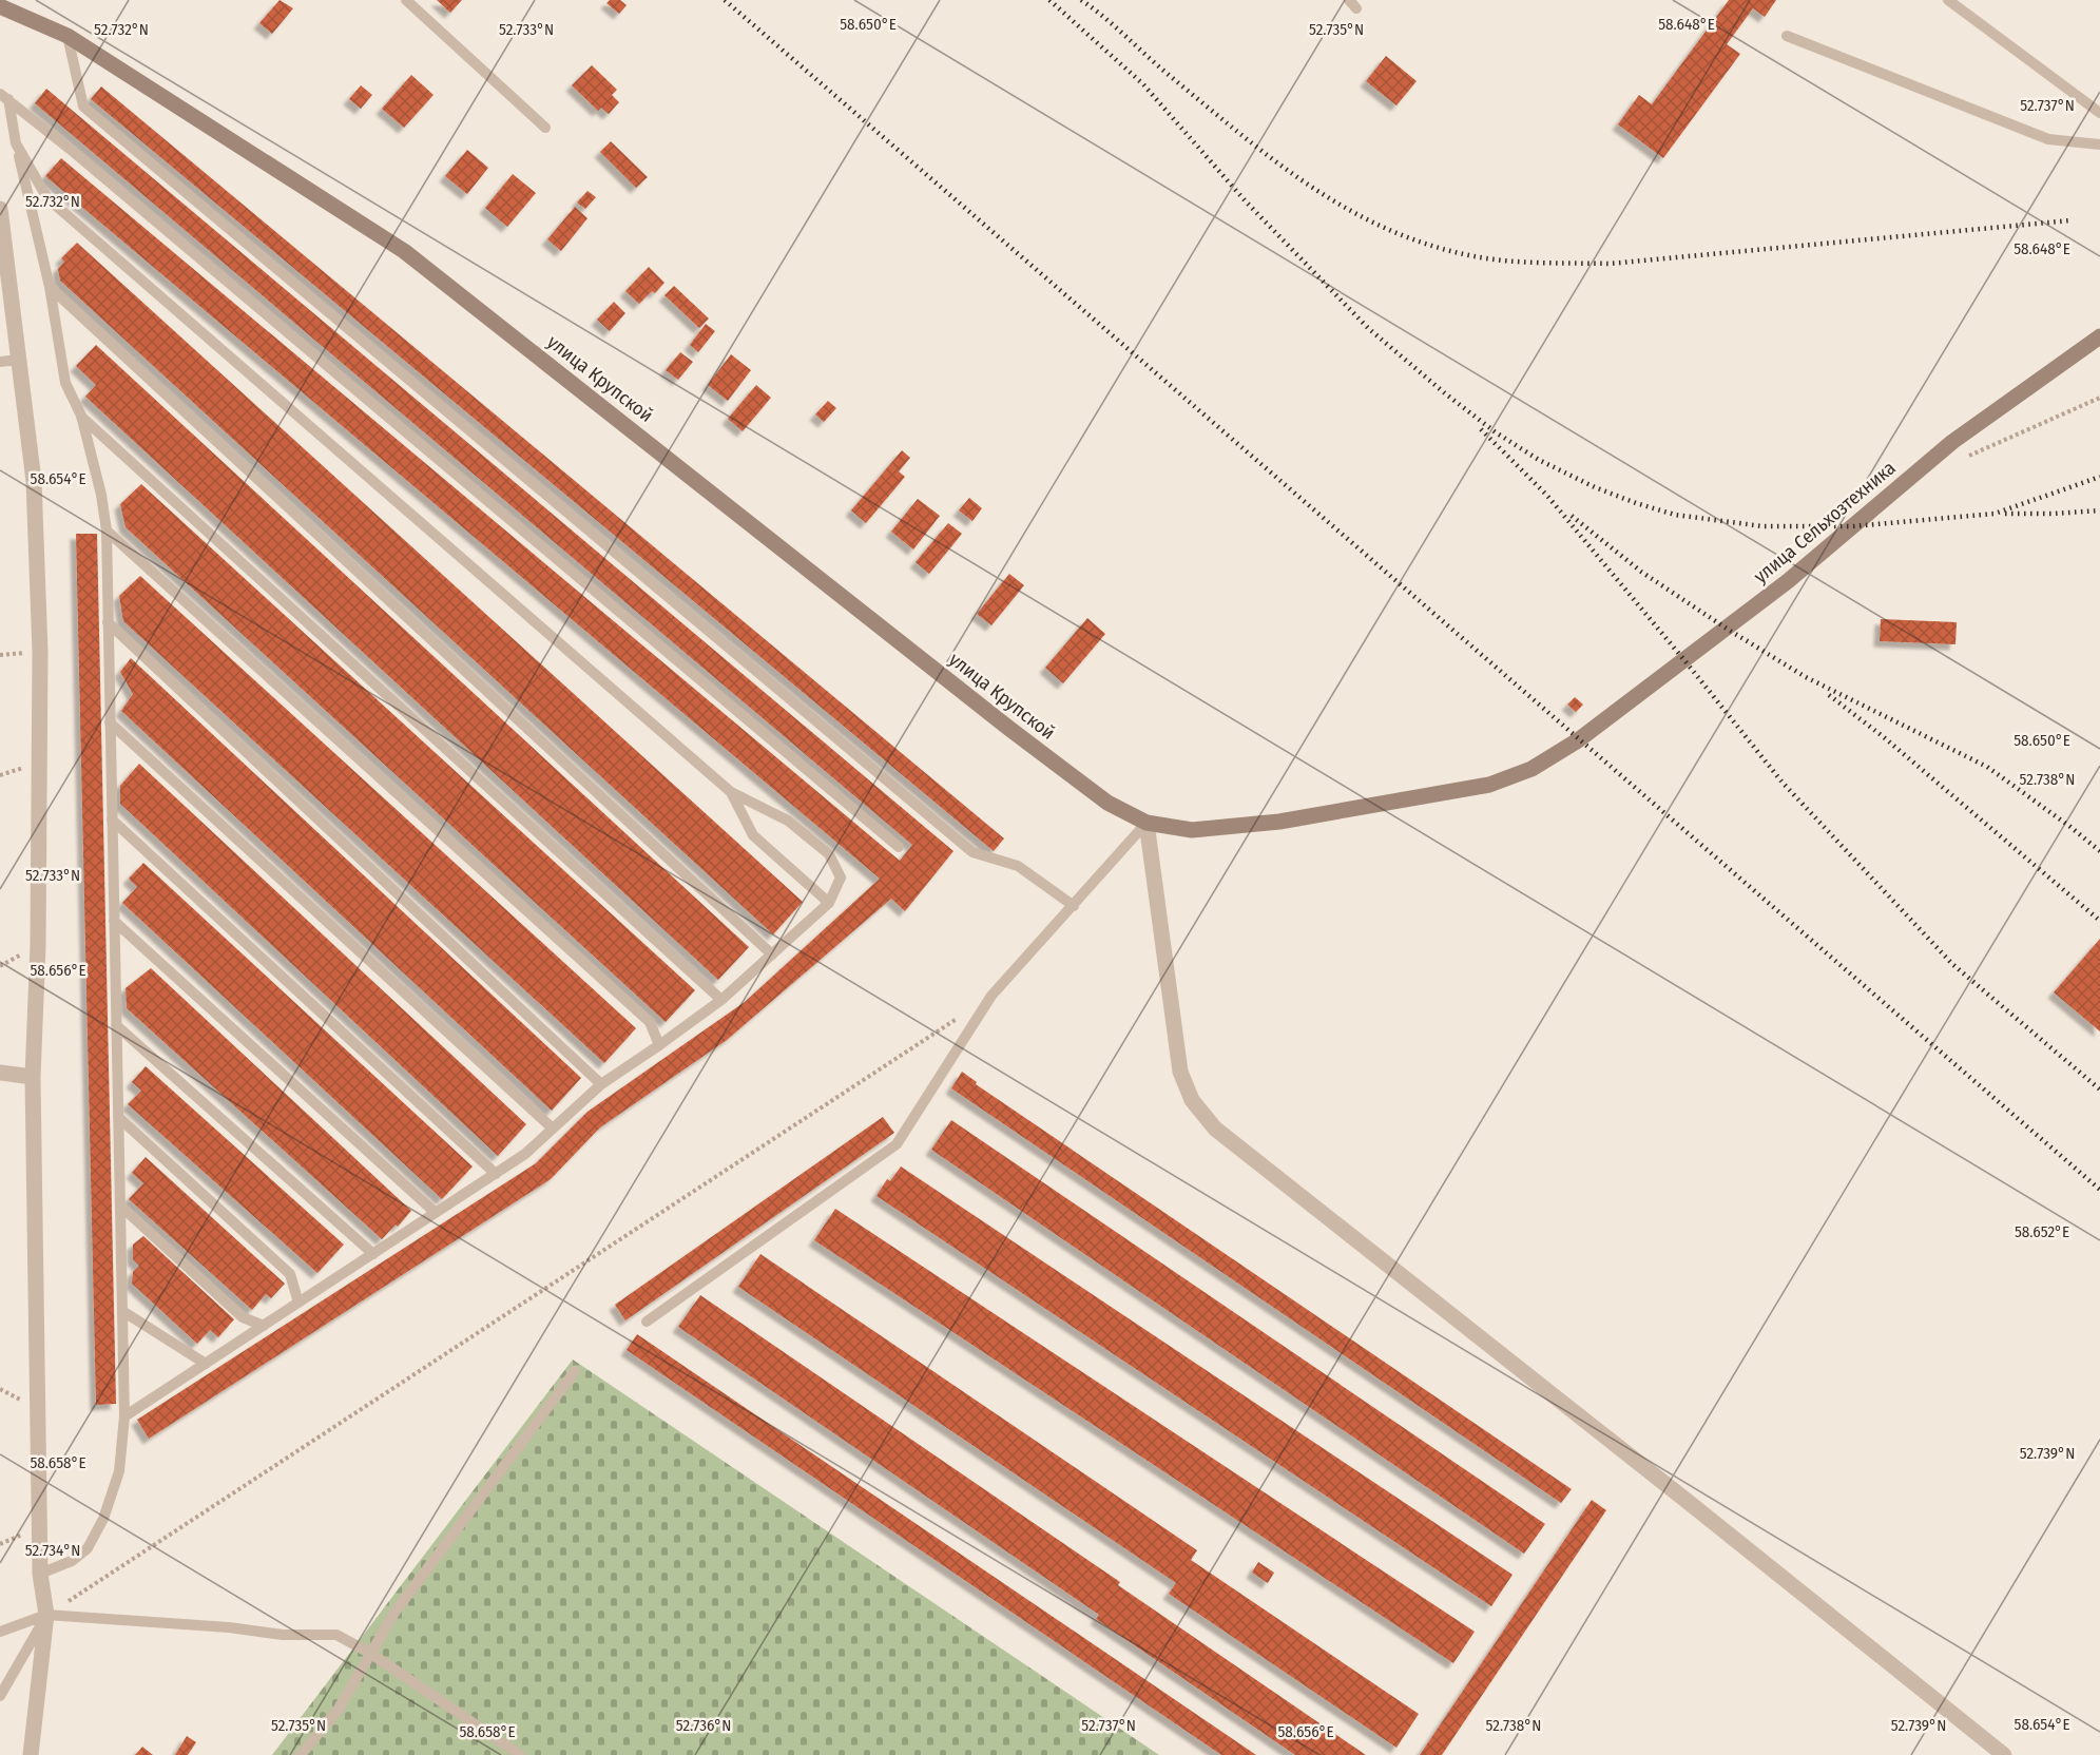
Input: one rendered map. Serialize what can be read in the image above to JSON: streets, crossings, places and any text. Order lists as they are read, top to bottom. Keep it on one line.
{"streets":{"main road":["улица Крупской","улица Сельхозтехника"]},"crossings":[["улица Крупской","улица Сельхозтехника"]],"coordinates":["58.650°E","58.648°E","52.732°N","52.733°N","52.735°N","52.737°N","58.654°E","52.738°N","58.656°E","58.652°E","52.739°N","58.658°E","52.734°N","52.736°N"]}
